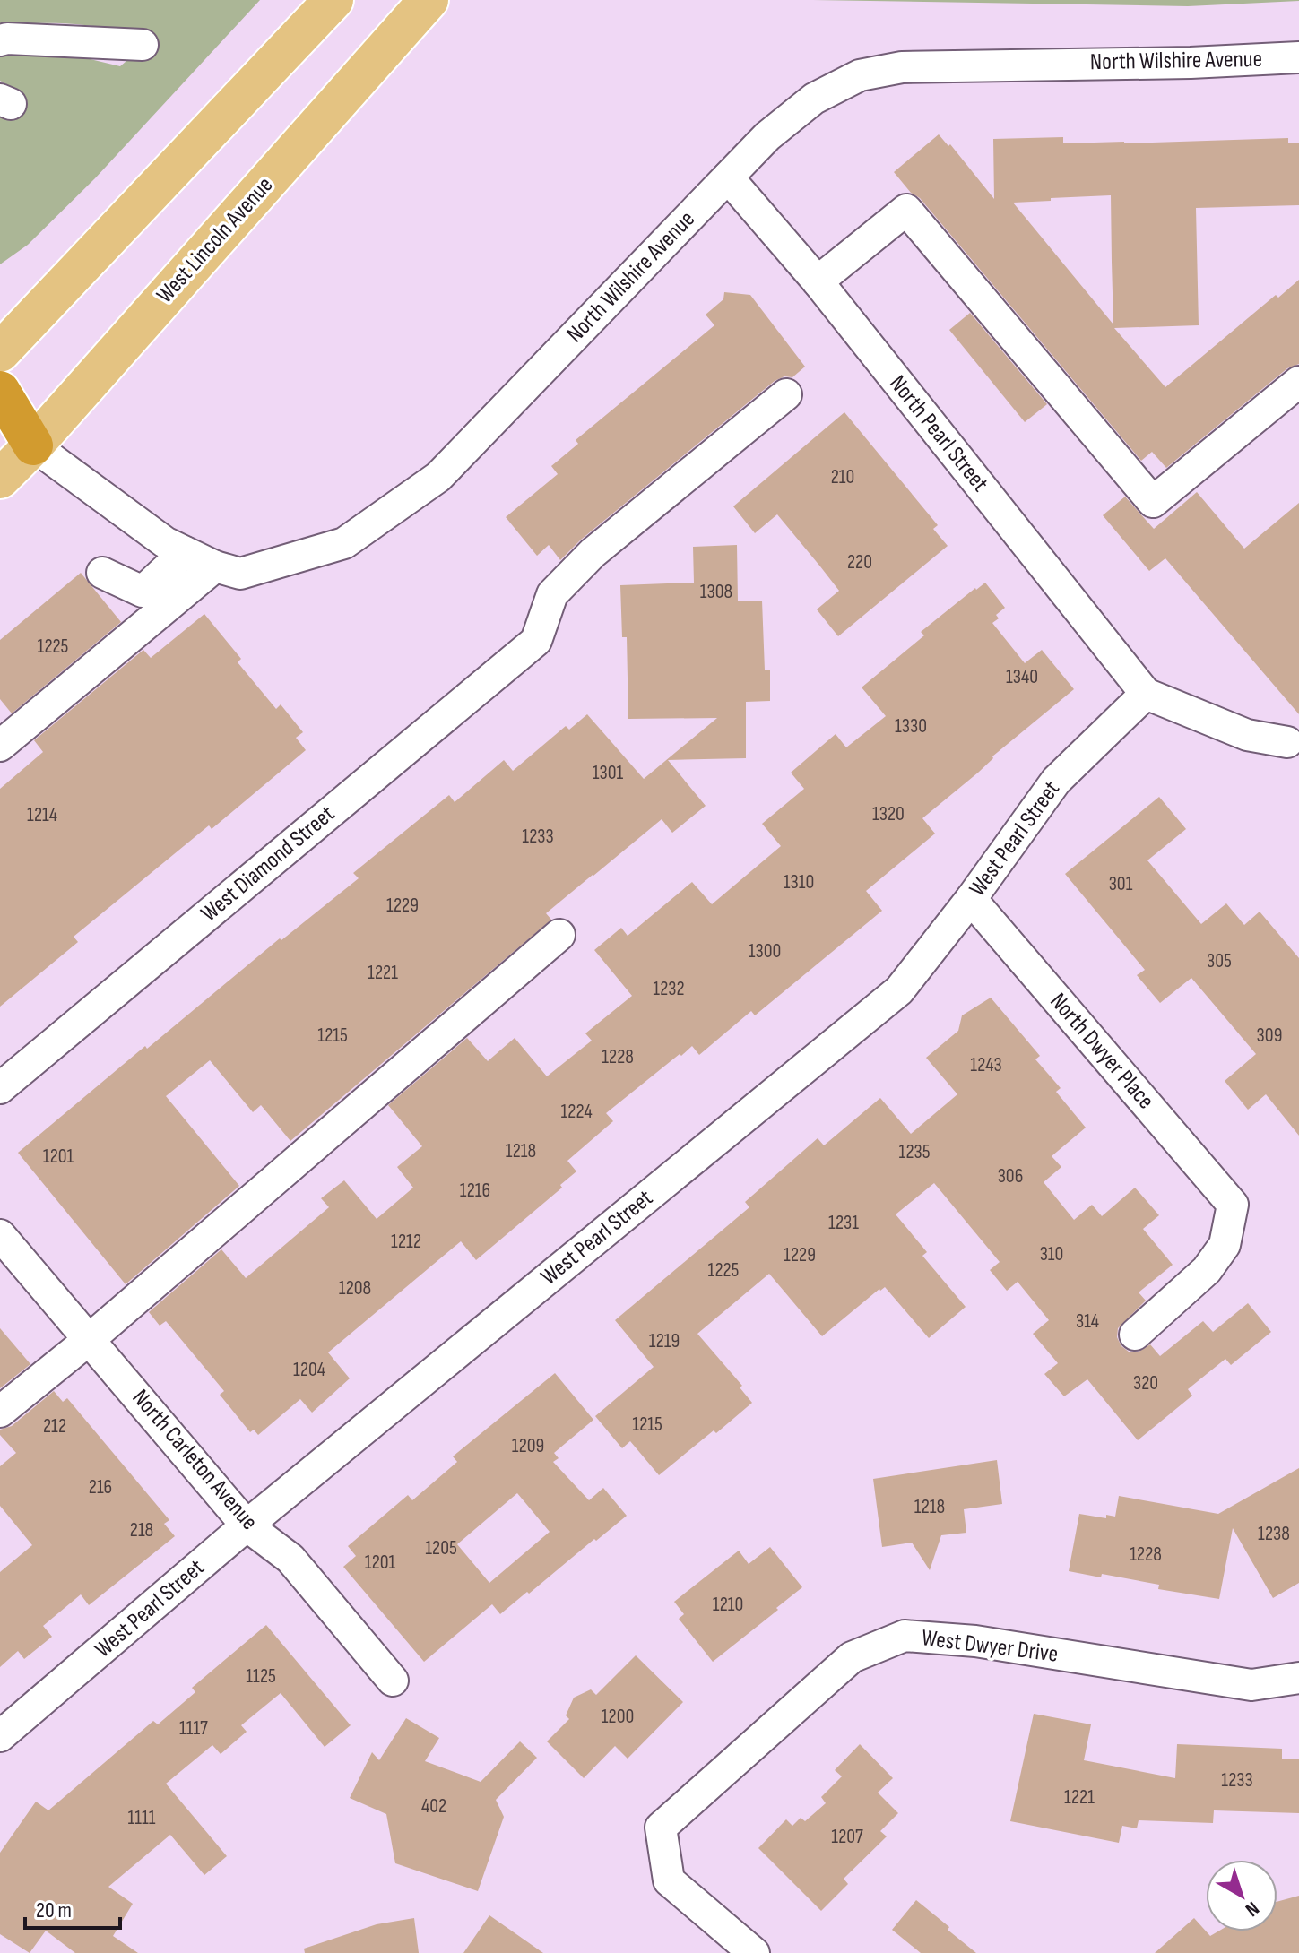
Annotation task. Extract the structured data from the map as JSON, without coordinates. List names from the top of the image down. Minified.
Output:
{"streets":{"main road":["West Lincoln Avenue"],"street":["North Wilshire Avenue","North Pearl Street","West Pearl Street","West Diamond Street","North Dwyer Place","North Carleton Avenue","West Dwyer Drive"]},"crossings":[["North Wilshire Avenue","West Lincoln Avenue"],["North Wilshire Avenue","North Pearl Street"],["North Pearl Street","West Pearl Street"],["West Pearl Street","North Dwyer Place"],["West Pearl Street","North Carleton Avenue"]],"house_numbers":["210","220","1308","1225","1340","1330","1301","1320","1214","1233","1310","301","1229","1300","305","1221","1232","1215","309","1228","1243","1224","1218","1235","1201","306","1216","1231","1212","310","1229","1225","1208","314","1219","1204","320","1215","212","1209","216","1218","218","1238","1205","1228","1201","1210","1125","1200","1117","1233","1221","402","1111","1207"],"scale_bar":"20 m","north":"bottom right"}
